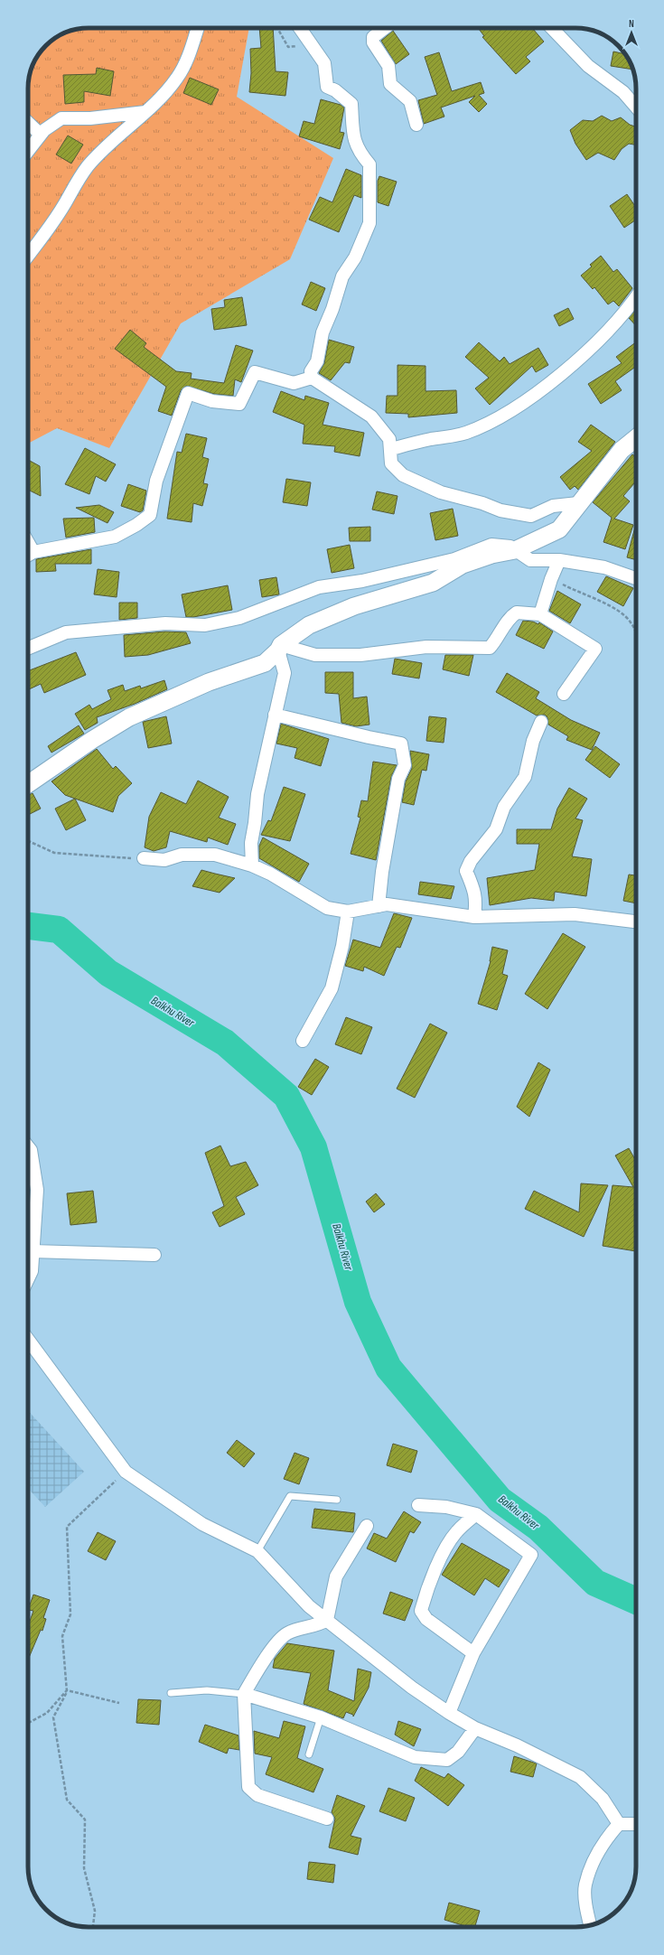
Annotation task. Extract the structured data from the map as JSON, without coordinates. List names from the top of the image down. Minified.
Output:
{"water":["Balkhu River"],"north":"top"}
